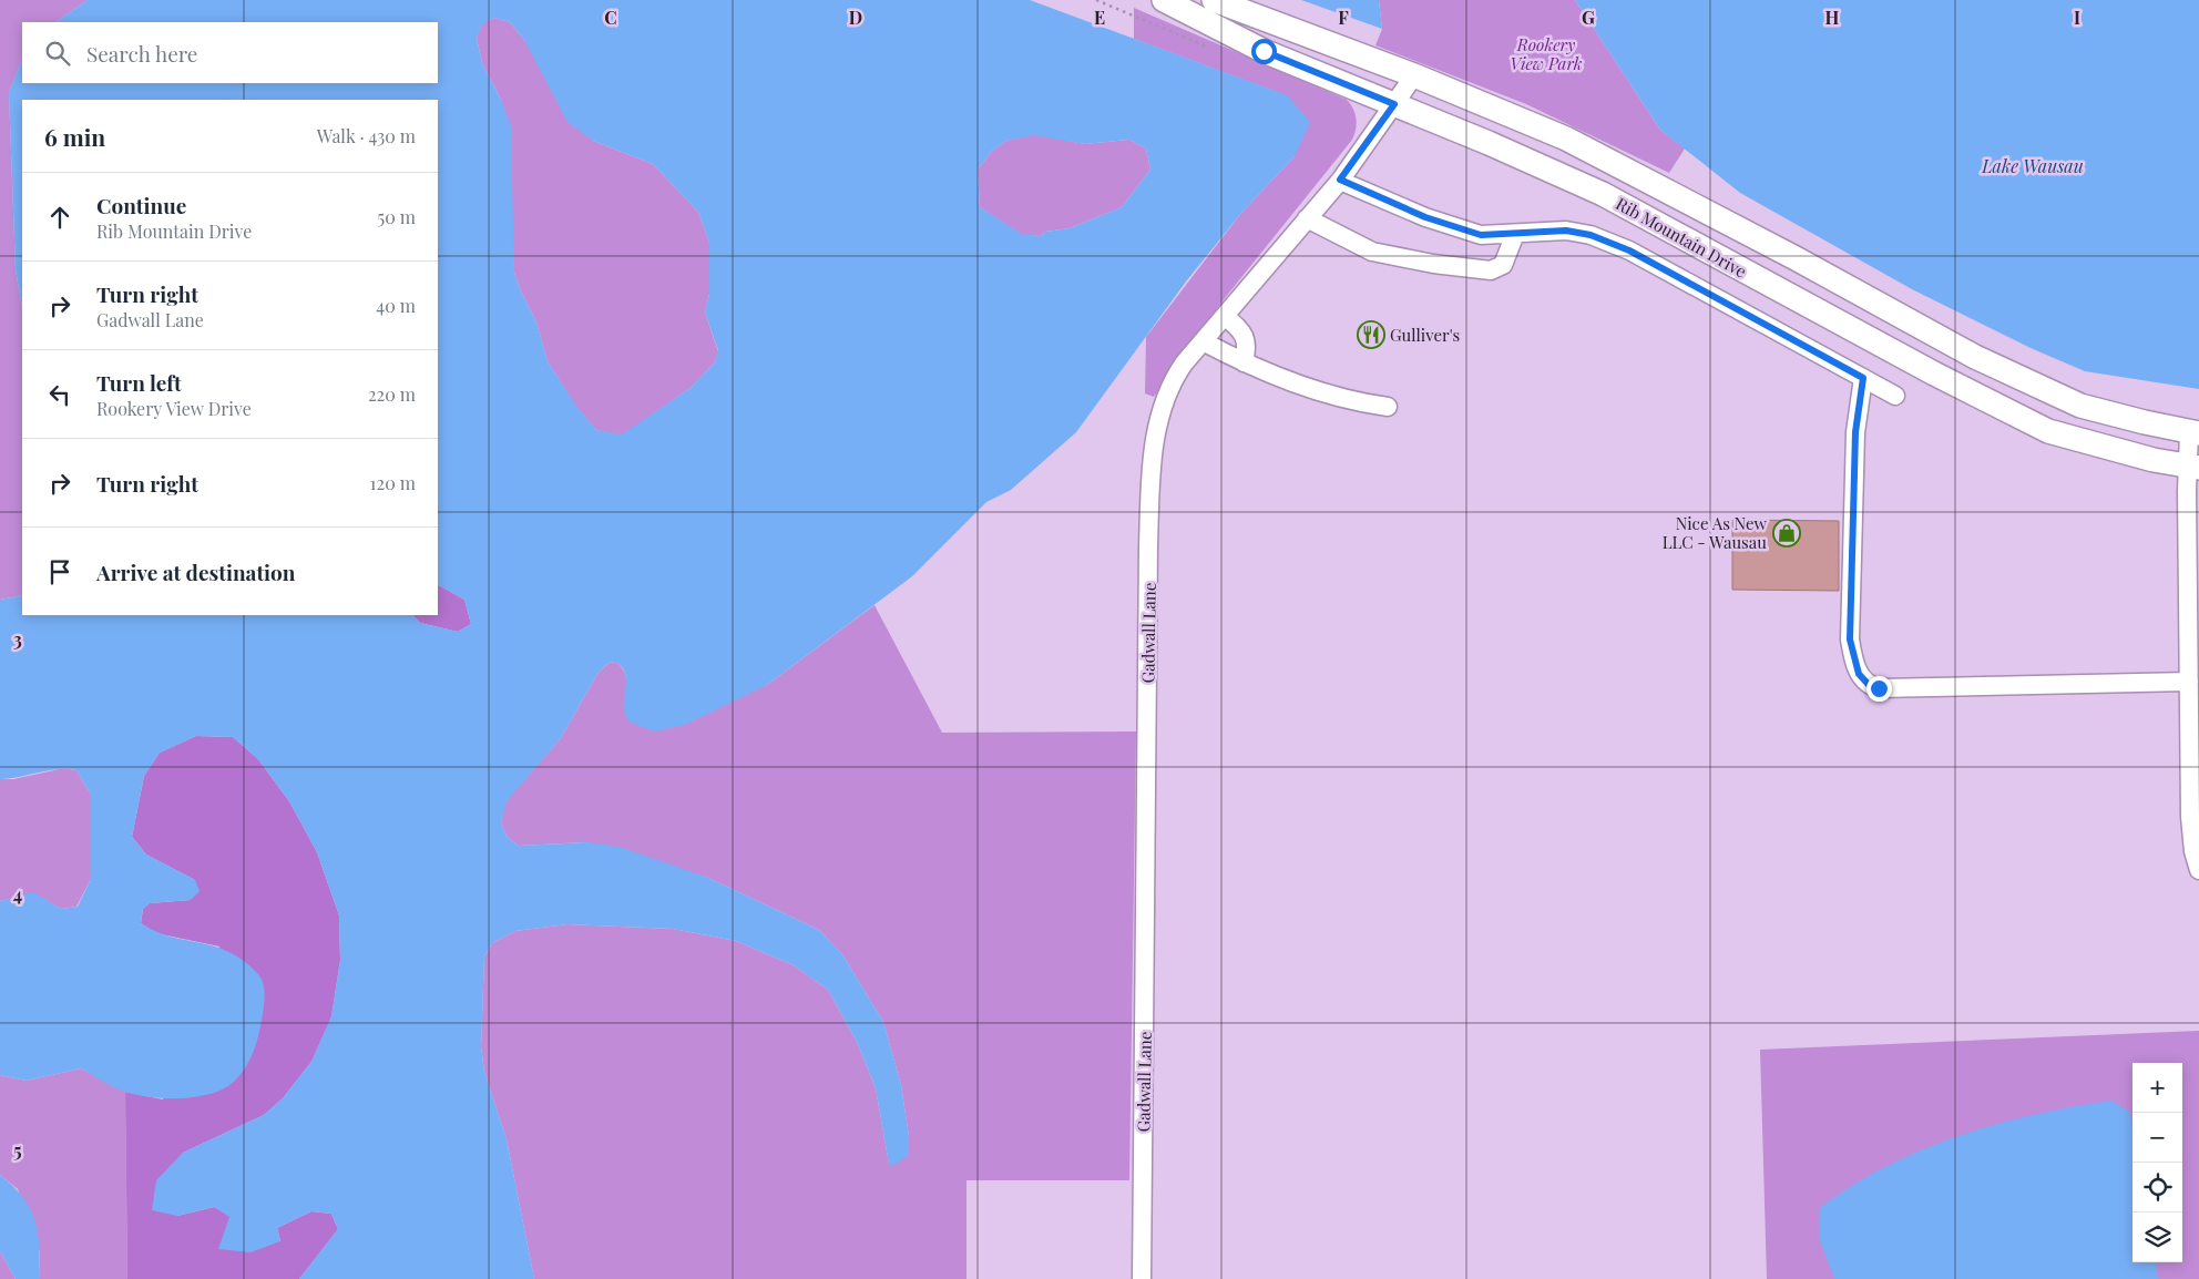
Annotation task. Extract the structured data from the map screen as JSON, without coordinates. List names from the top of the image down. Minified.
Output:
{"streets":{"main road":["Rib Mountain Drive"],"street":["Gadwall Lane"]},"crossings":[["Rib Mountain Drive","Gadwall Lane"]],"water":["Lake Wausau"],"parks":["Rookery View Park"],"places":{"restaurant":["Gulliver's"],"shop":["Nice As New LLC - Wausau"]},"page":{"search":"Search here","heading":["6 min","Walk · 430 m"],"list":[["Continue","Rib Mountain Drive","50 m"],["Turn right","Gadwall Lane","40 m"],["Turn left","Rookery View Drive","220 m"],["Turn right","120 m"],"Arrive at destination"],"map_buttons":["+","−"]},"grid":{"columns":["C","D","E","F","G","H","I"],"rows":["3","4","5"]}}
